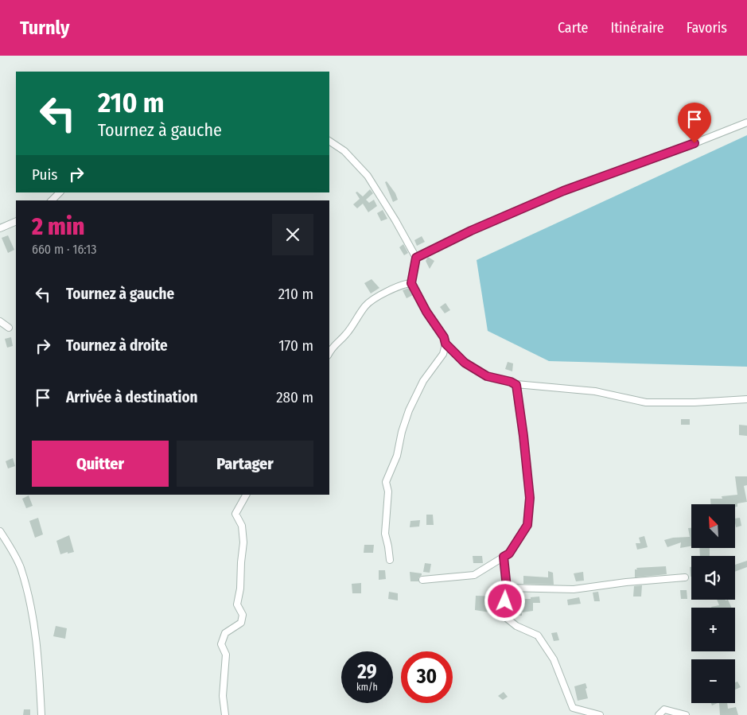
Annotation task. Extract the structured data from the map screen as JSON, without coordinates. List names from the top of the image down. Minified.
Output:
{"north":"top left","page":{"header":"Turnly","nav":["Carte","Itinéraire","Favoris"],"turn":["210 m","Tournez à gauche"],"then":"Puis","heading":["2 min","660 m · 16:13"],"list":[{"name":"Tournez à gauche","value":"210 m"},{"name":"Tournez à droite","value":"170 m"},{"name":"Arrivée à destination","value":"280 m"}],"buttons":["Quitter","Partager"],"map_buttons":["+","−"],"speed":"29 km/h","limit":"30"}}
